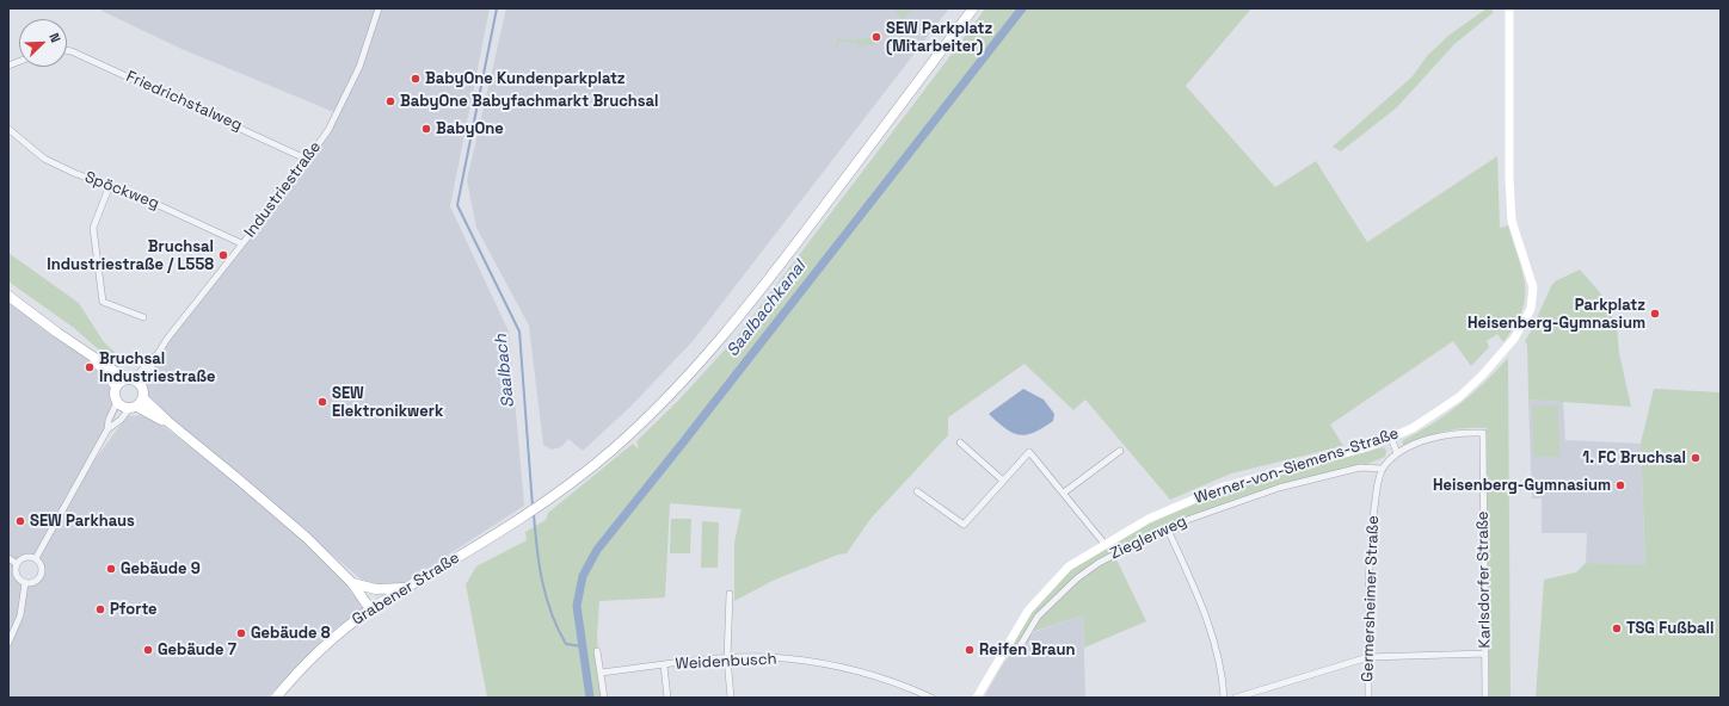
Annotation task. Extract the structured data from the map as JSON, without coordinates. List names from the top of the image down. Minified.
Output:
{"streets":{"main road":["Werner-von-Siemens-Straße","Grabener Straße"],"street":["Friedrichstalweg","Industriestraße","Spöckweg","Zieglerweg","Karlsdorfer Straße","Germersheimer Straße","Weidenbusch"]},"crossings":[["Friedrichstalweg","Industriestraße"],["Industriestraße","Spöckweg"],["Werner-von-Siemens-Straße","Zieglerweg"],["Zieglerweg","Germersheimer Straße"]],"water":["Saalbachkanal","Saalbach"],"places":["SEW Parkplatz (Mitarbeiter)","BabyOne Kundenparkplatz","BabyOne Babyfachmarkt Bruchsal","BabyOne","Bruchsal Industriestraße / L558","Parkplatz Heisenberg-Gymnasium","Bruchsal Industriestraße","SEW Elektronikwerk","1. FC Bruchsal","Heisenberg-Gymnasium","SEW Parkhaus","Gebäude 9","Pforte","TSG Fußball","Gebäude 8","Gebäude 7","Reifen Braun"],"north":"top right"}
